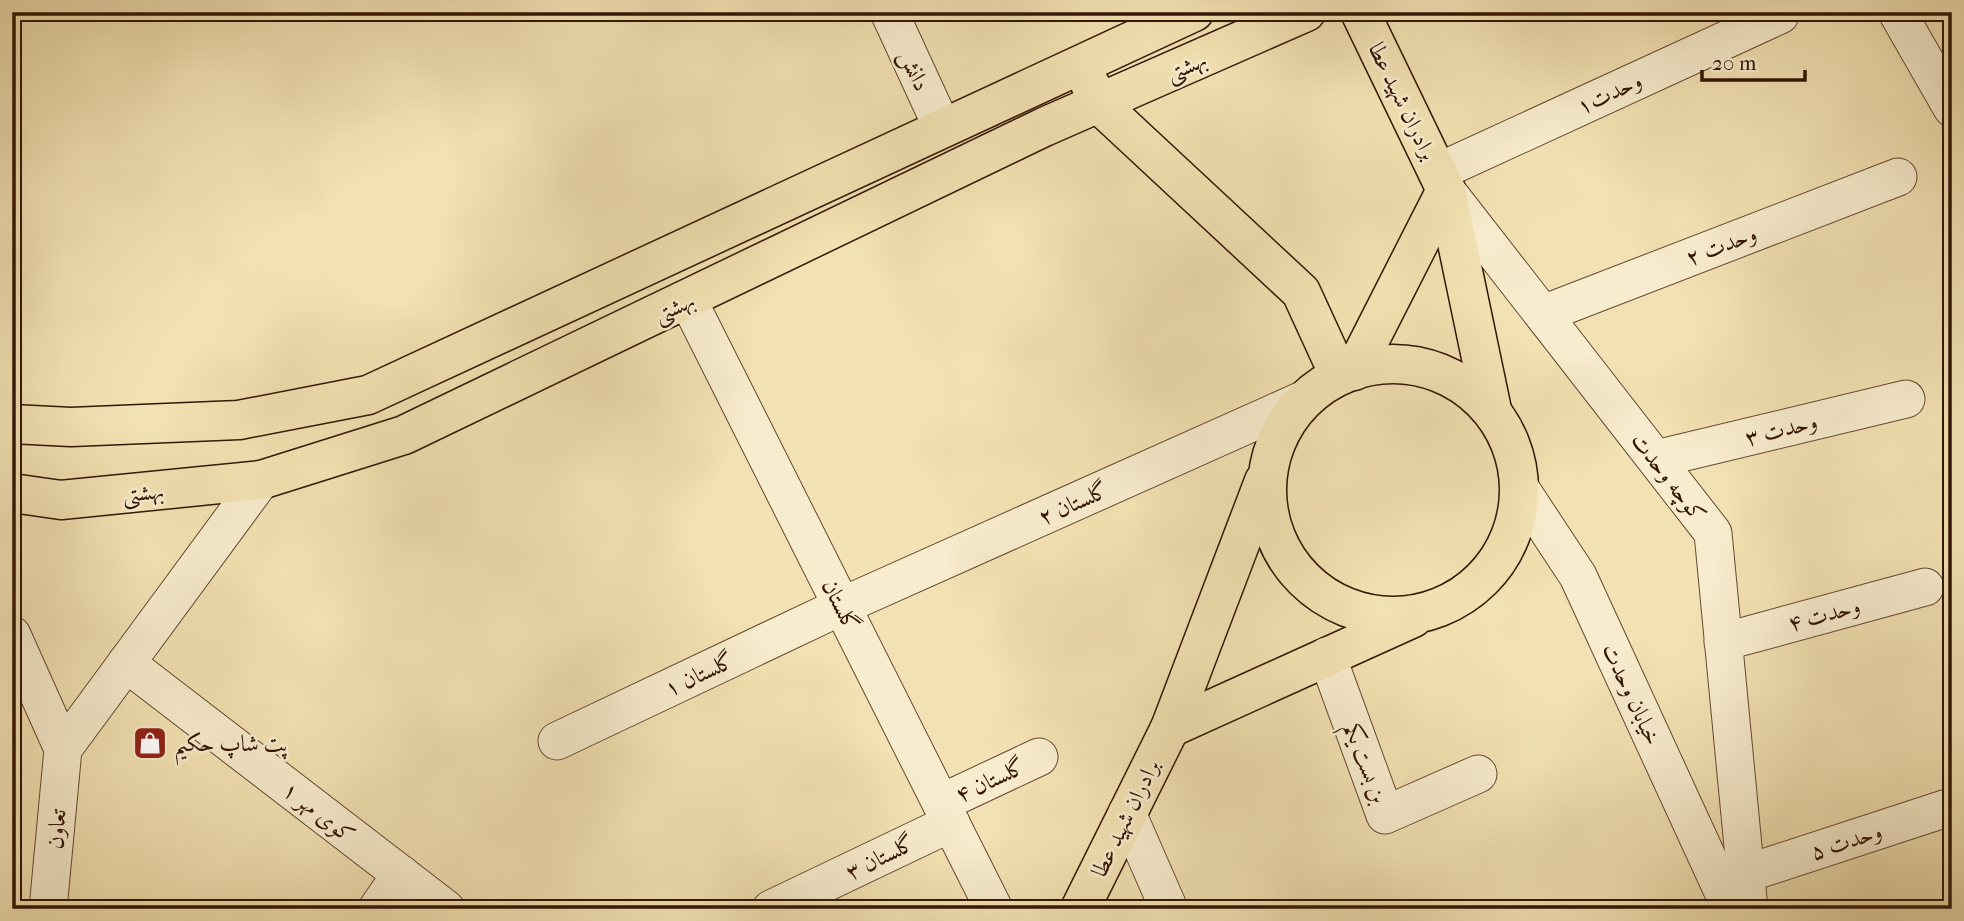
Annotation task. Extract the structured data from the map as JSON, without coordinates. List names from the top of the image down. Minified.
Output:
{"streets":{"main road":["بهشتی","برادران شهید عطا"],"street":["دانش","وحدت۱","وحدت ۲","وحدت ۳","کوچه وحدت","گلستان ۲","گلستان","وحدت ۴","گلستان ۱","خیابان وحدت","بن بست یکم","گلستان ۴","کوی مهر ۱","تعاون","وحدت ۵","گلستان ۳"]},"crossings":[["بهشتی","دانش"],["بهشتی","گلستان"],["وحدت۱","برادران شهید عطا"],["وحدت۱","کوچه وحدت"],["برادران شهید عطا","کوچه وحدت"],["برادران شهید عطا","گلستان ۲"],["وحدت ۲","کوچه وحدت"],["وحدت ۳","کوچه وحدت"],["کوچه وحدت","وحدت ۴"],["کوچه وحدت","وحدت ۵"],["گلستان ۲","گلستان"],["گلستان ۲","گلستان ۱"],["گلستان","گلستان ۱"],["گلستان","گلستان ۴"],["گلستان","گلستان ۳"],["گلستان ۴","گلستان ۳"]],"places":{"shop":["پت شاپ حکیم"]},"scale_bar":"20 m"}
